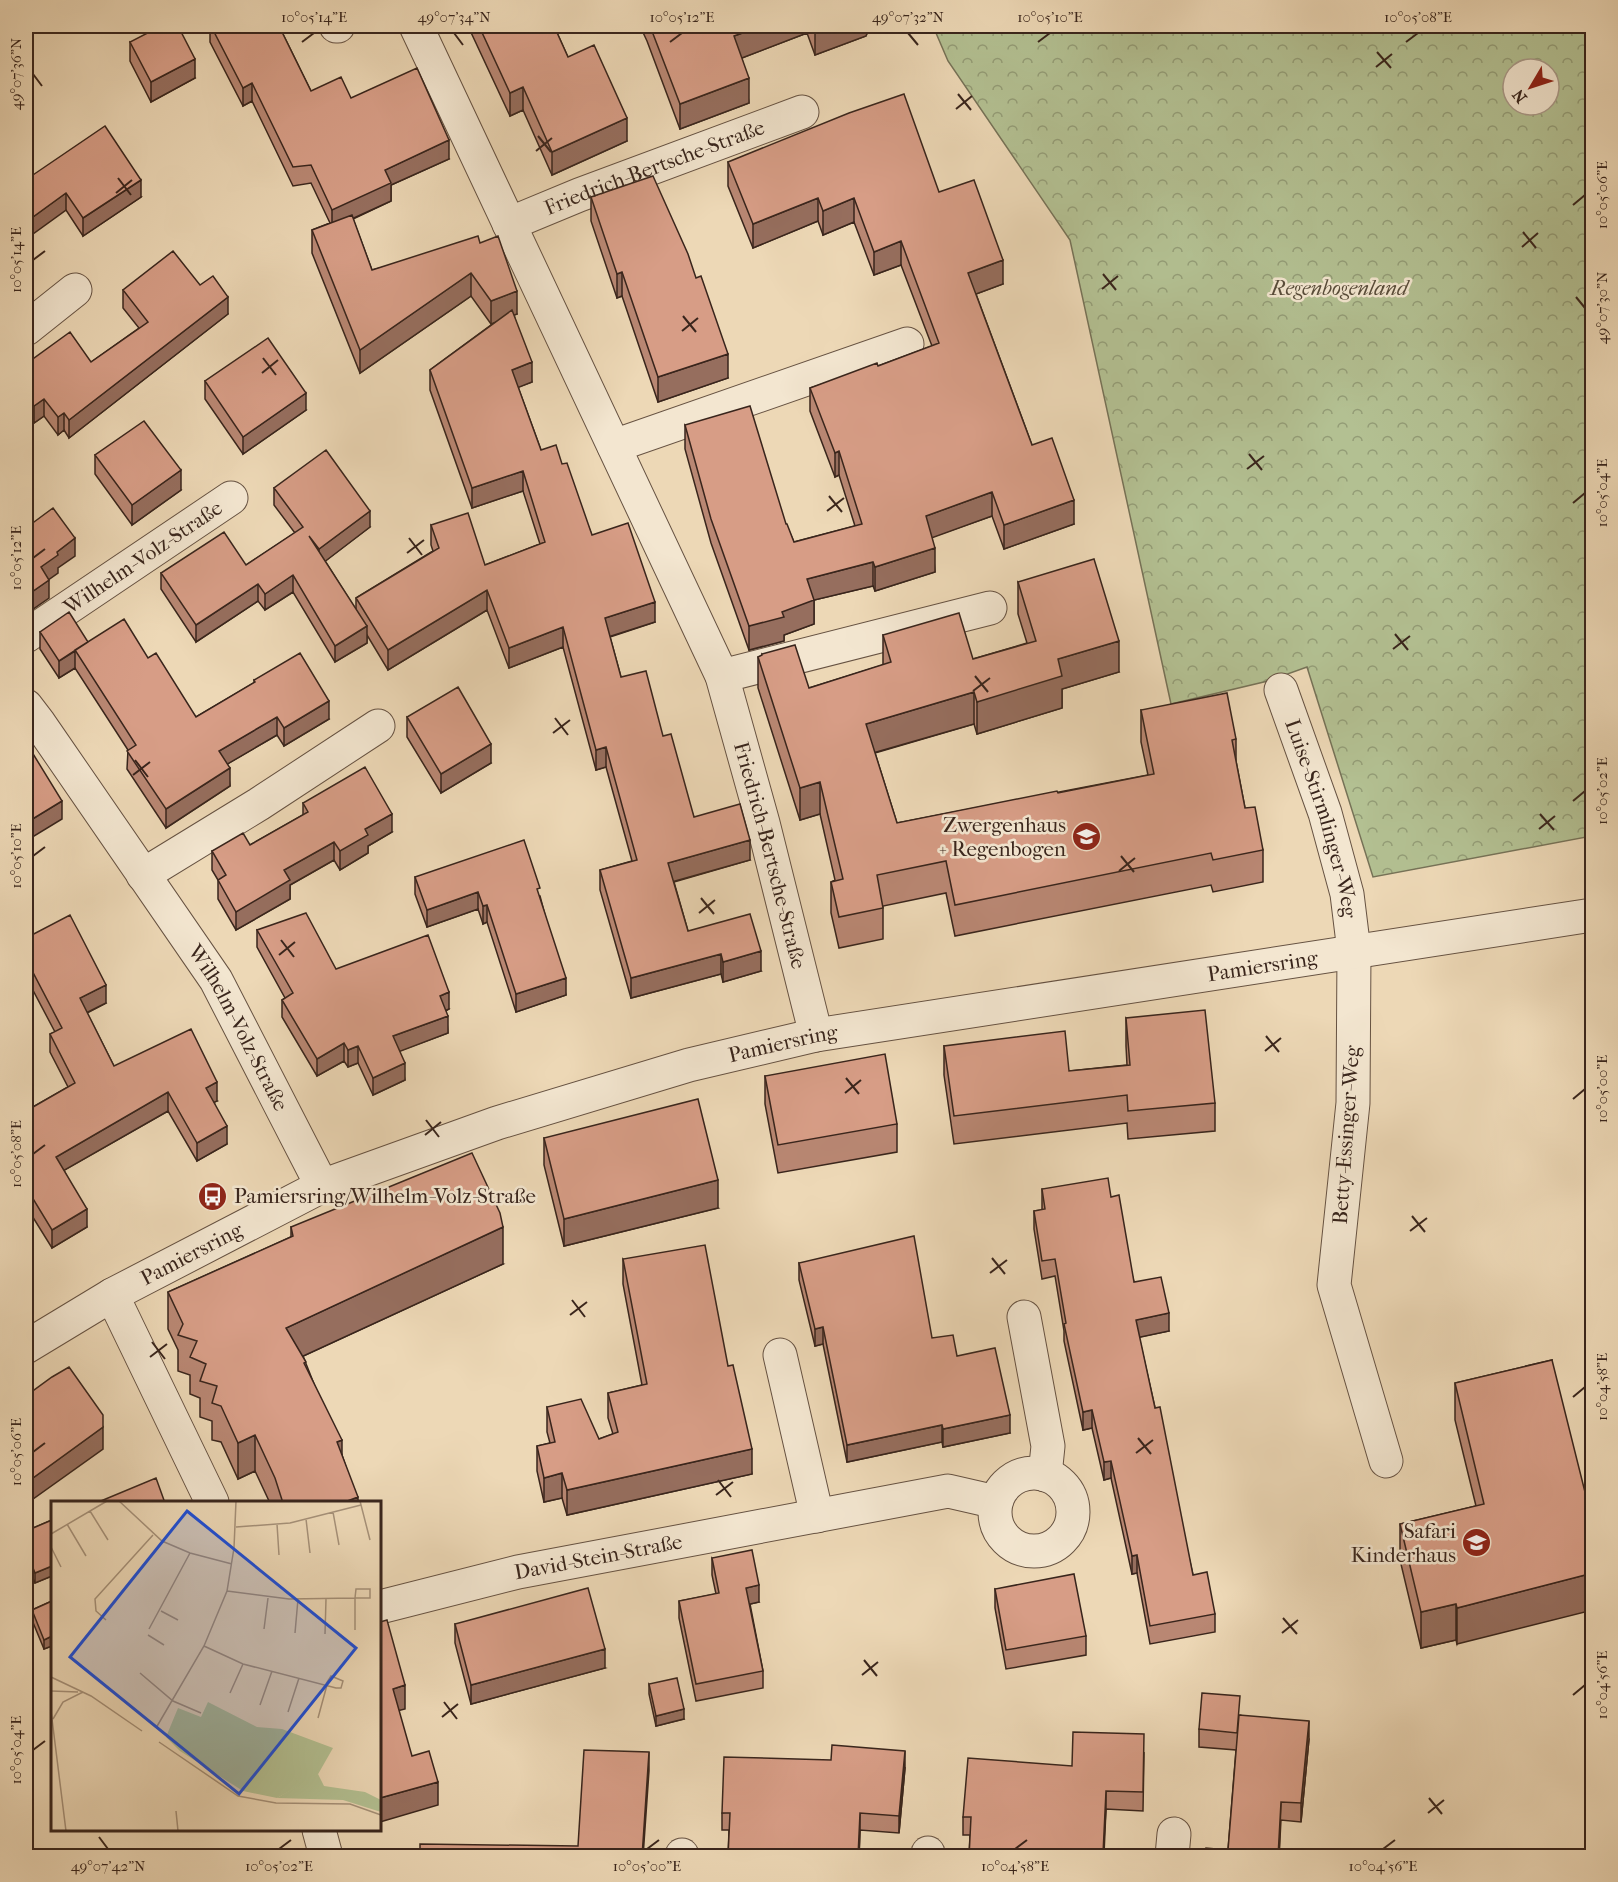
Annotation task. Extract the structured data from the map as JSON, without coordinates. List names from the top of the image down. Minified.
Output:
{"streets":{"street":["Friedrich-Bertsche-Straße","Wilhelm-Volz-Straße","Luise-Stirmlinger-Weg","Pamiersring","Betty-Essinger-Weg","David-Stein-Straße"]},"crossings":[["Friedrich-Bertsche-Straße","Pamiersring"],["Wilhelm-Volz-Straße","Pamiersring"],["Luise-Stirmlinger-Weg","Pamiersring"],["Luise-Stirmlinger-Weg","Betty-Essinger-Weg"],["Pamiersring","Betty-Essinger-Weg"]],"parks":["Regenbogenland"],"places":{"school or university":["Zwergenhaus + Regenbogen","Safari Kinderhaus"],"bus stop":["Pamiersring/Wilhelm-Volz-Straße"]},"north":"bottom left","coordinates":["10°05'14\"E","49°07'34\"N","10°05'12\"E","49°07'32\"N","10°05'10\"E","10°05'08\"E","49°07'36\"N","10°05'06\"E","49°07'30\"N","10°05'04\"E","10°05'02\"E","10°05'00\"E","10°04'58\"E","10°04'56\"E","49°07'42\"N"]}
